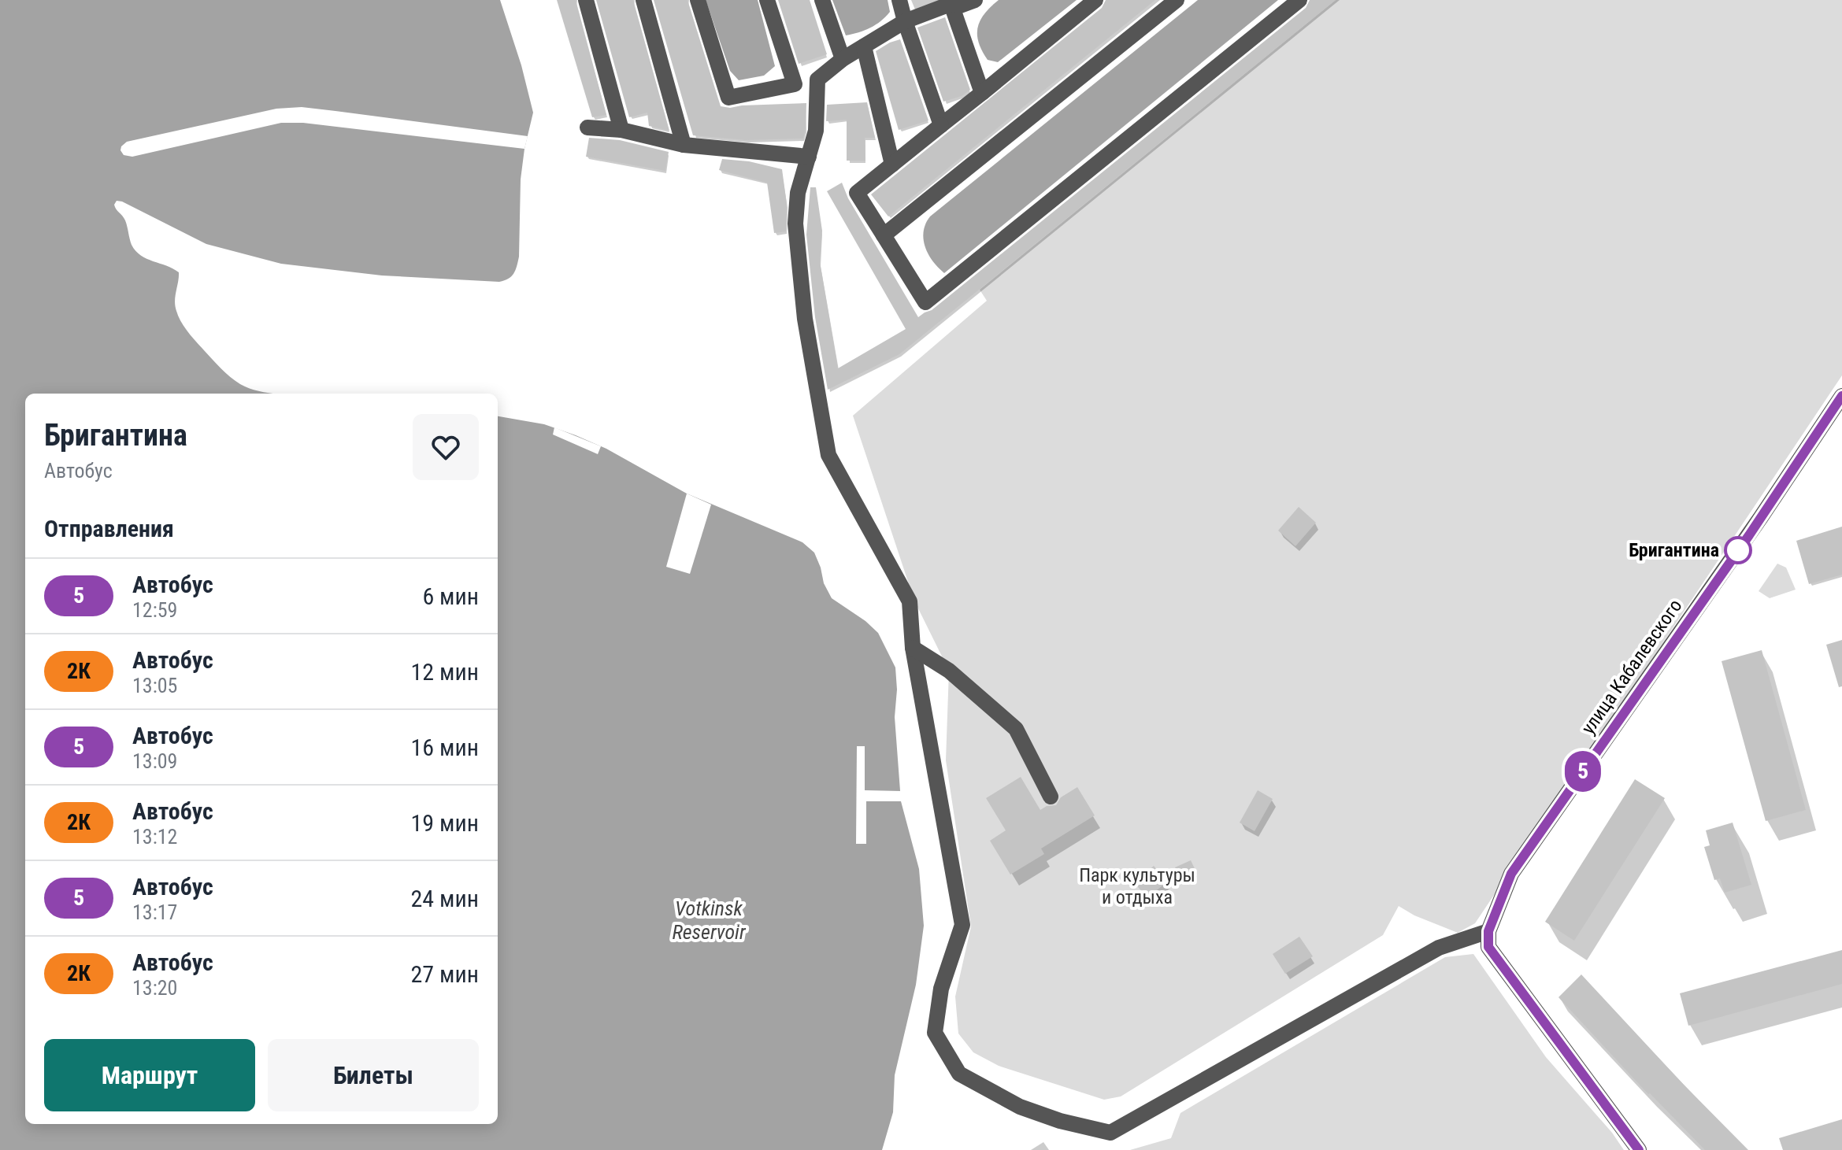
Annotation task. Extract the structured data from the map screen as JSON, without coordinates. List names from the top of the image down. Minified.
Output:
{"streets":{"street":["улица Кабалевского"]},"water":["Votkinsk Reservoir"],"parks":["Парк культуры и отдыха"],"places":["Бригантина"],"lines":["bus line 5"],"page":{"on_map":"5","heading":[["Бригантина","Автобус"],"Отправления"],"list":[{"mark":"5","name":"Автобус","note":"12:59","value":"6 мин"},{"mark":"2К","name":"Автобус","note":"13:05","value":"12 мин"},{"mark":"5","name":"Автобус","note":"13:09","value":"16 мин"},{"mark":"2К","name":"Автобус","note":"13:12","value":"19 мин"},{"mark":"5","name":"Автобус","note":"13:17","value":"24 мин"},{"mark":"2К","name":"Автобус","note":"13:20","value":"27 мин"}],"buttons":["Маршрут","Билеты"]}}
